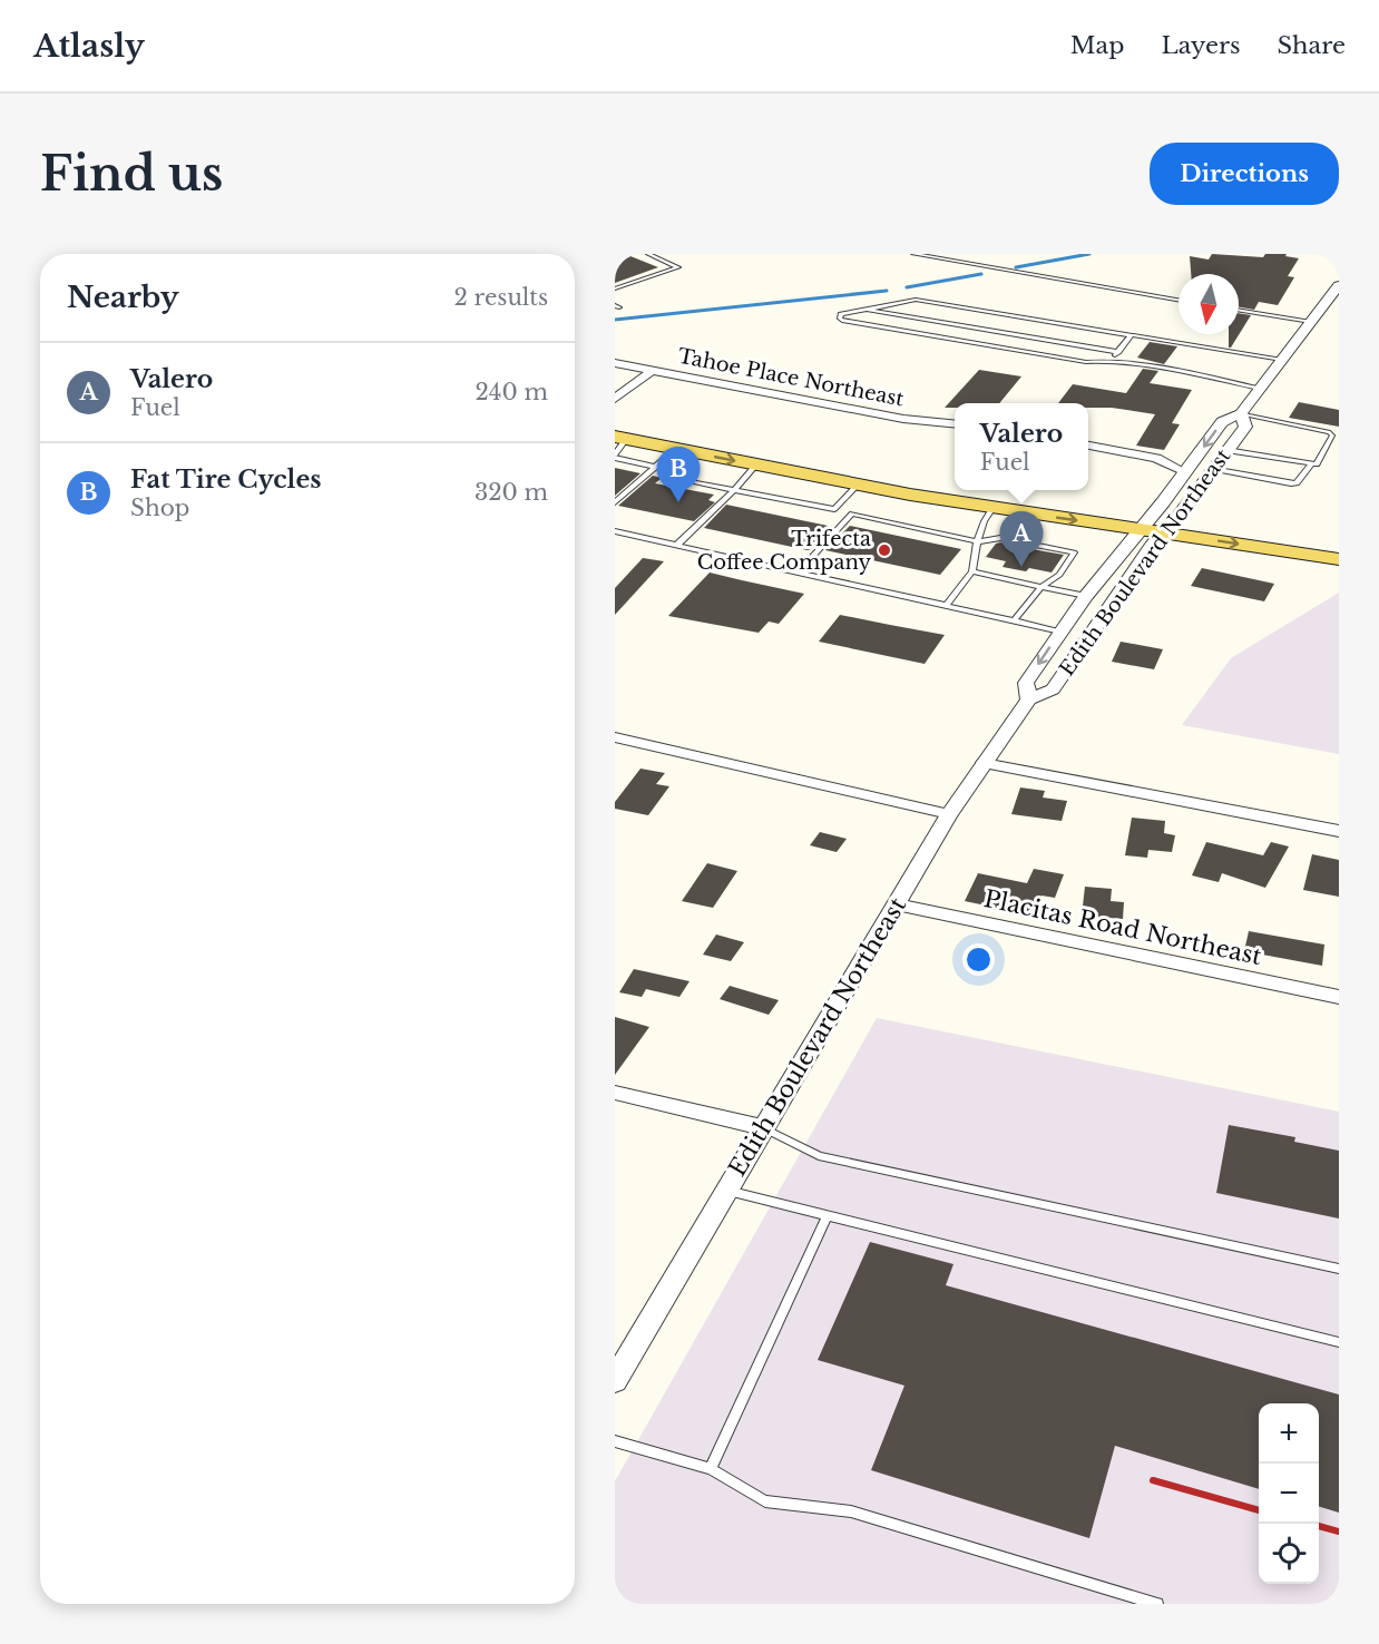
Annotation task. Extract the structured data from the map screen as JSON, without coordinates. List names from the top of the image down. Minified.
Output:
{"streets":{"street":["Tahoe Place Northeast","Edith Boulevard Northeast","Placitas Road Northeast"]},"crossings":[["Edith Boulevard Northeast","Placitas Road Northeast"]],"places":["Trifecta Coffee Company"],"north":"bottom","page":{"header":"Atlasly","nav":["Map","Layers","Share"],"buttons":"Directions","title":"Find us","heading":["Nearby","2 results"],"list":[{"mark":"A","name":"Valero","note":"Fuel","value":"240 m"},{"mark":"B","name":"Fat Tire Cycles","note":"Shop","value":"320 m"}],"popup":["Valero","Fuel"],"pins":["B","A"],"map_buttons":["+","−"]}}
